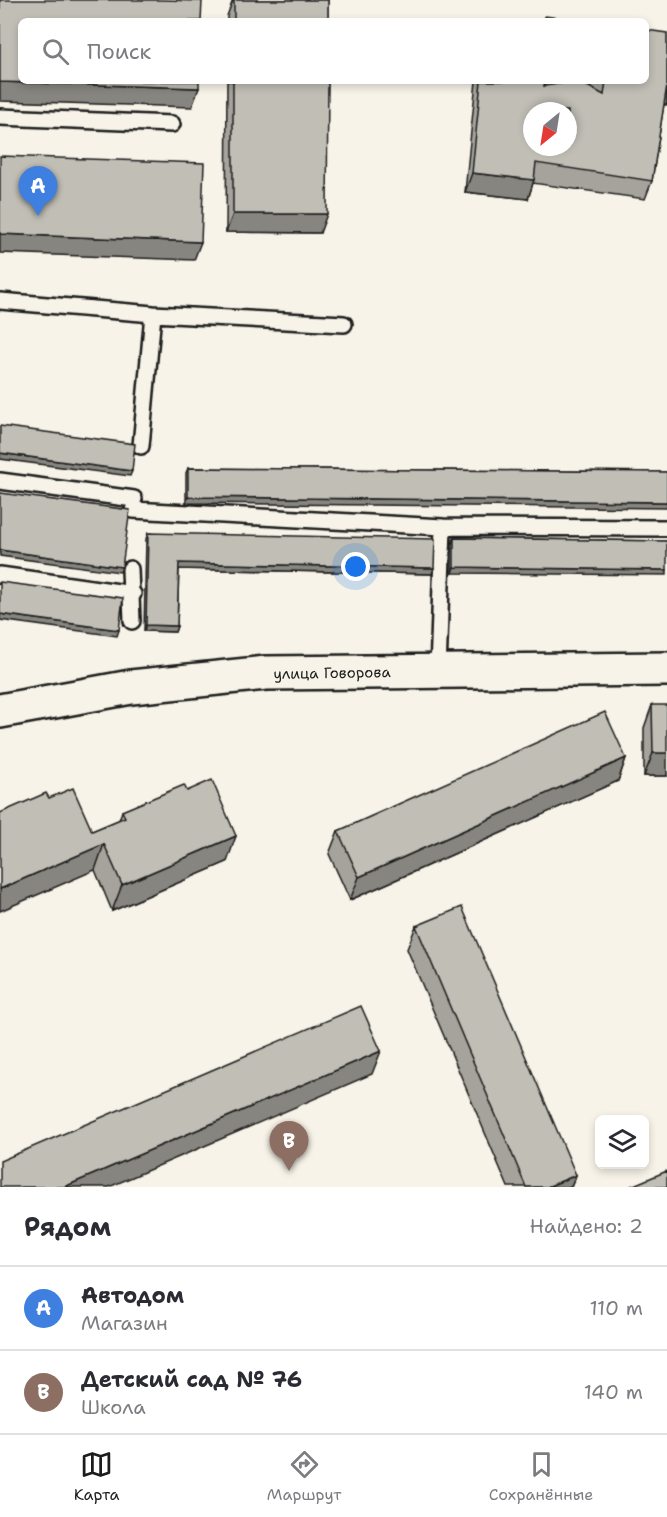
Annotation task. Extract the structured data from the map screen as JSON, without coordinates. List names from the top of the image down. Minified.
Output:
{"streets":{"street":["улица Говорова"]},"north":"bottom left","page":{"search":"Поиск","pins":["A","B"],"heading":["Рядом","Найдено: 2"],"list":[{"mark":"A","name":"Автодом","note":"Магазин","value":"110 m"},{"mark":"B","name":"Детский сад № 76","note":"Школа","value":"140 m"}],"nav":["Карта","Маршрут","Сохранённые"]}}
